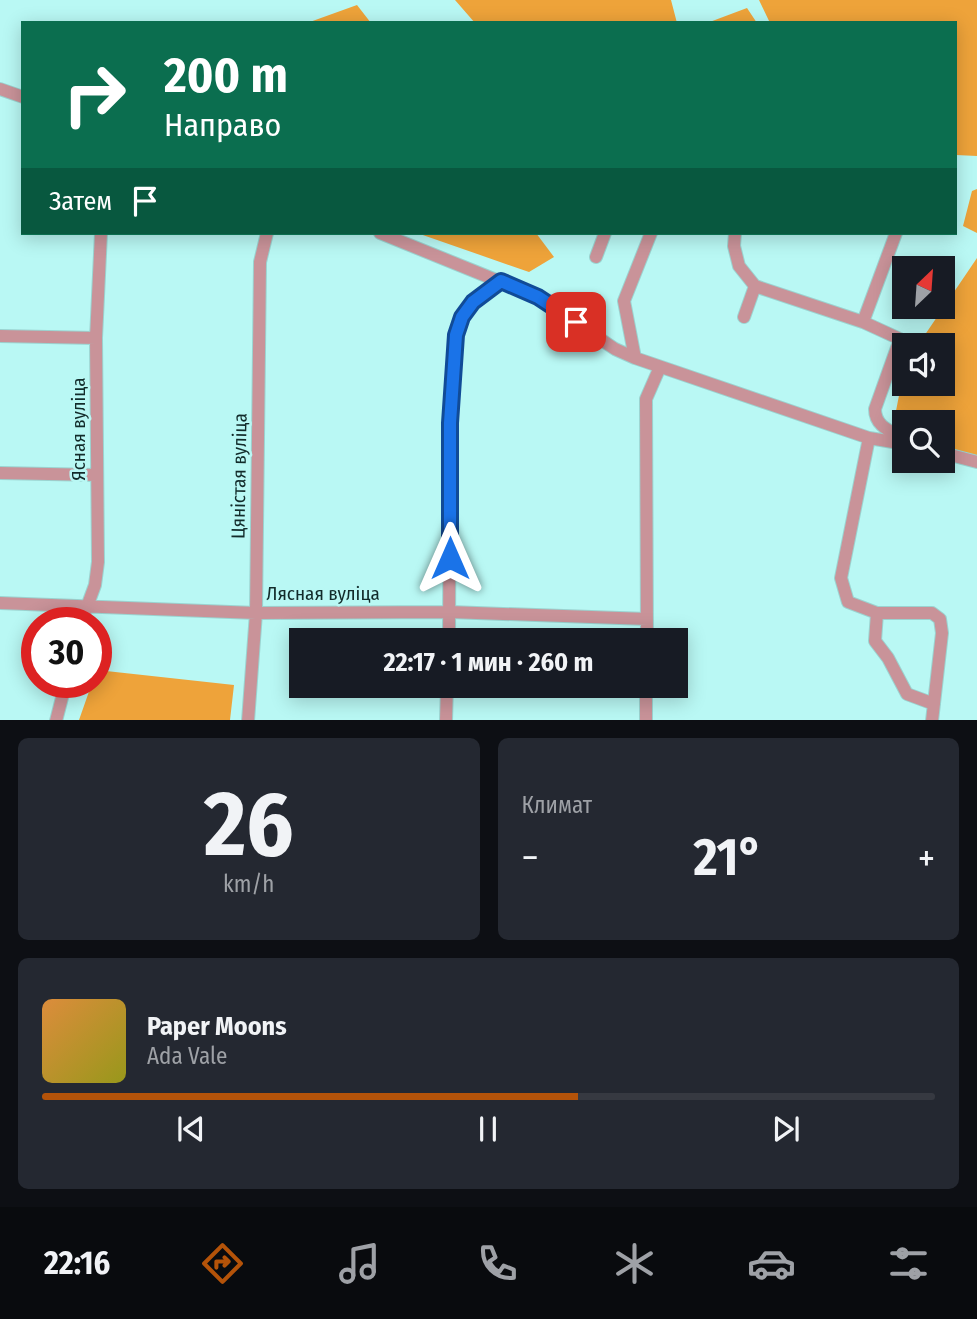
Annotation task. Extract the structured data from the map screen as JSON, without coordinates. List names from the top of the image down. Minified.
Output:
{"streets":{"street":["Ясная вуліца","Цяністая вуліца","Лясная вуліца"]},"crossings":[["Ясная вуліца","Лясная вуліца"],["Цяністая вуліца","Лясная вуліца"]],"north":"top right","page":{"turn":["200 m","Направо"],"then":"Затем","limit":"30","trip":"22:17 · 1 мин · 260 m","tile":[["26","km/h"],"Климат"],"heat":["−","21°","+"],"song":["Paper Moons","Ada Vale"],"tabs":"22:16"}}
